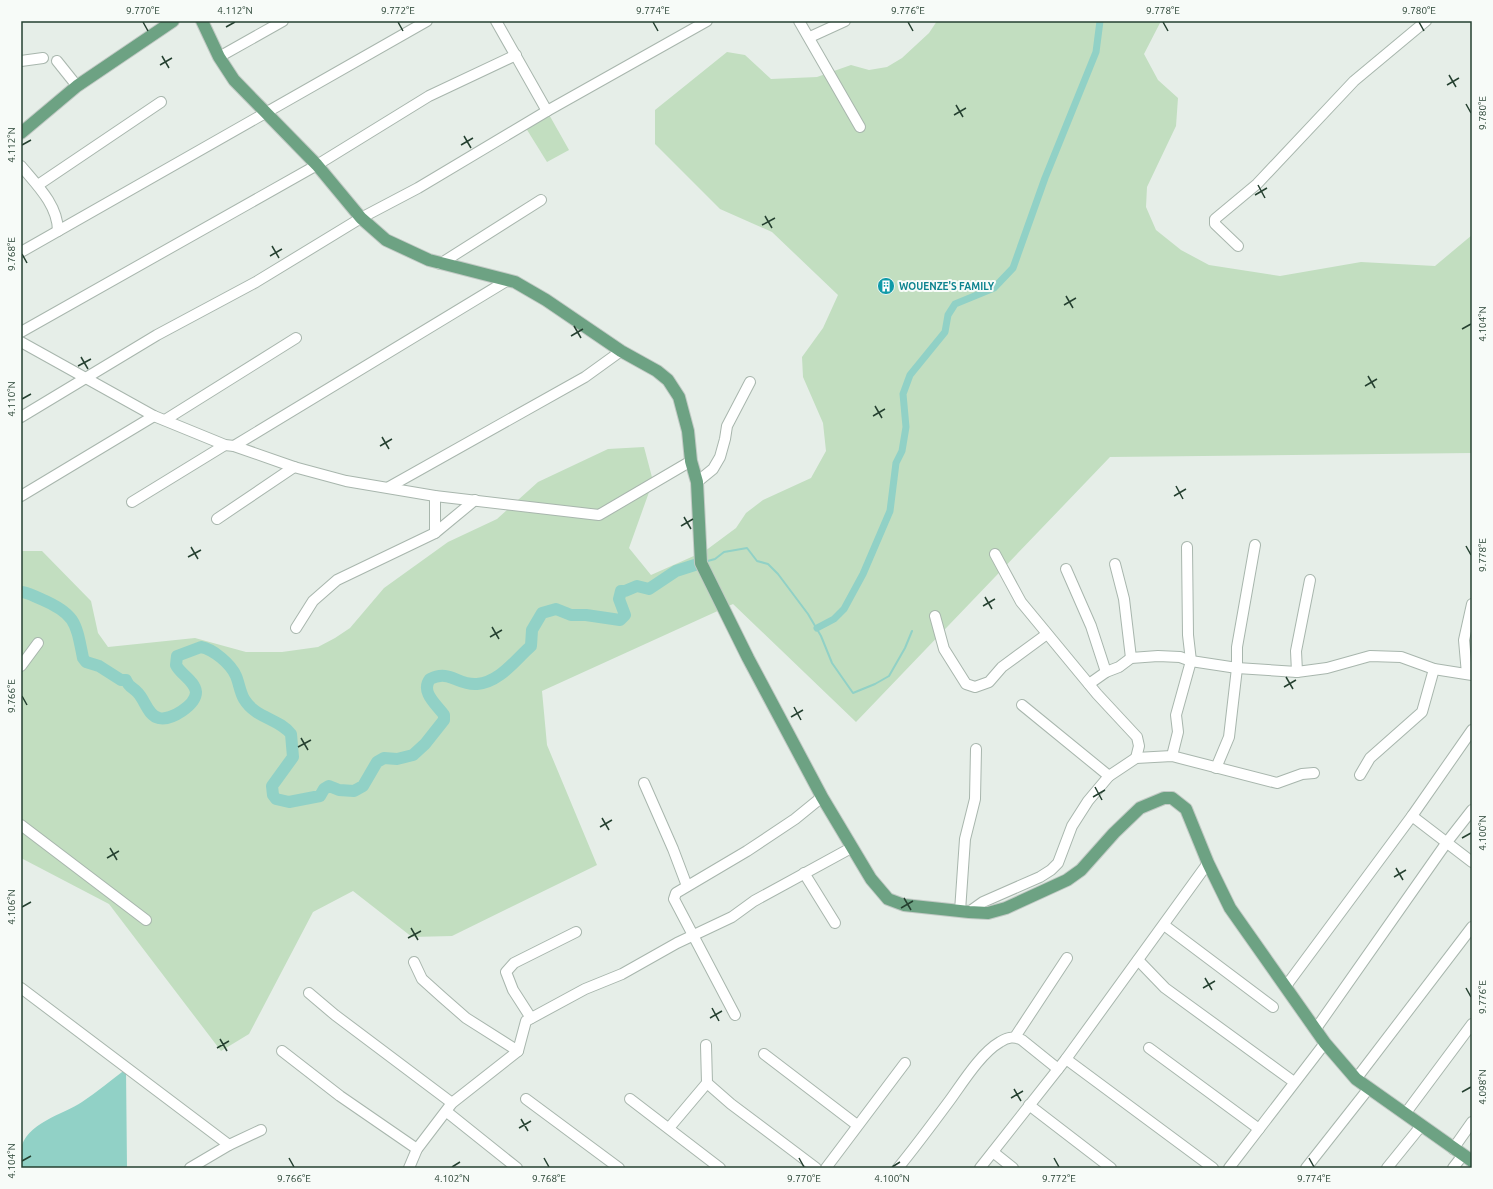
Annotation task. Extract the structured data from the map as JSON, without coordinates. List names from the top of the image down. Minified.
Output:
{"places":{"building":["WOUENZE'S FAMILY"]},"coordinates":["9.770°E","4.112°N","9.772°E","9.774°E","9.776°E","9.778°E","9.780°E","9.768°E","4.104°N","4.110°N","9.766°E","4.100°N","4.106°N","4.098°N","4.102°N"]}
